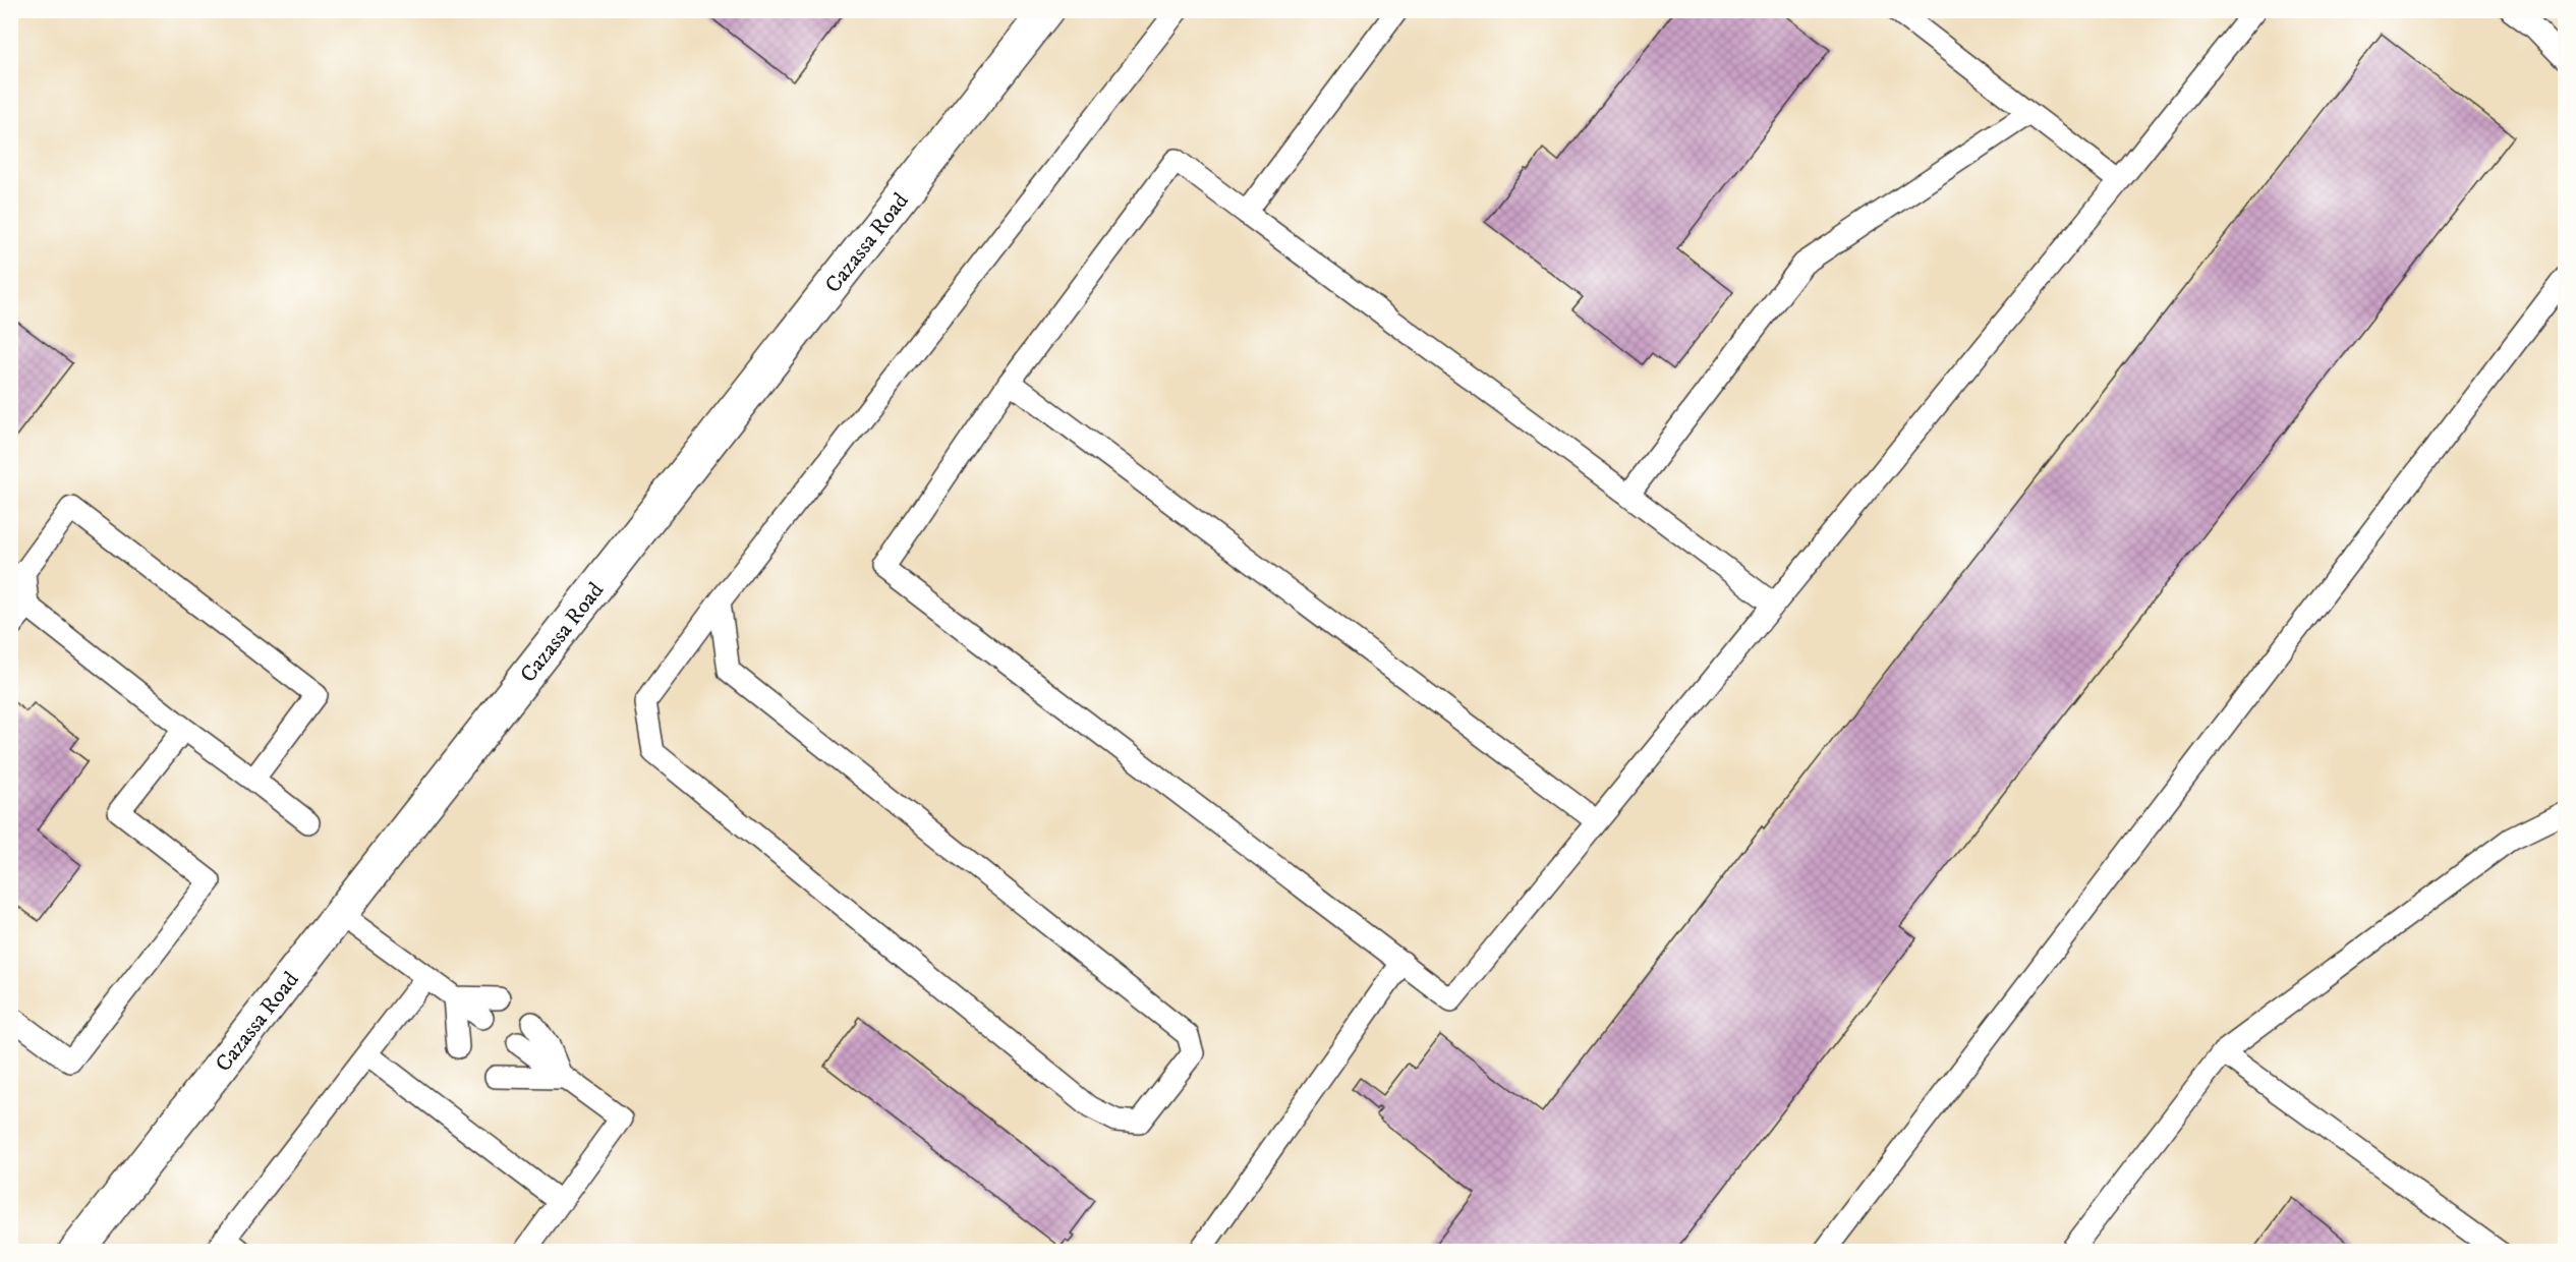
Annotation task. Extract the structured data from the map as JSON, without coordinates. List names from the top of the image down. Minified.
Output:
{"streets":{"street":["Cazassa Road"]}}
